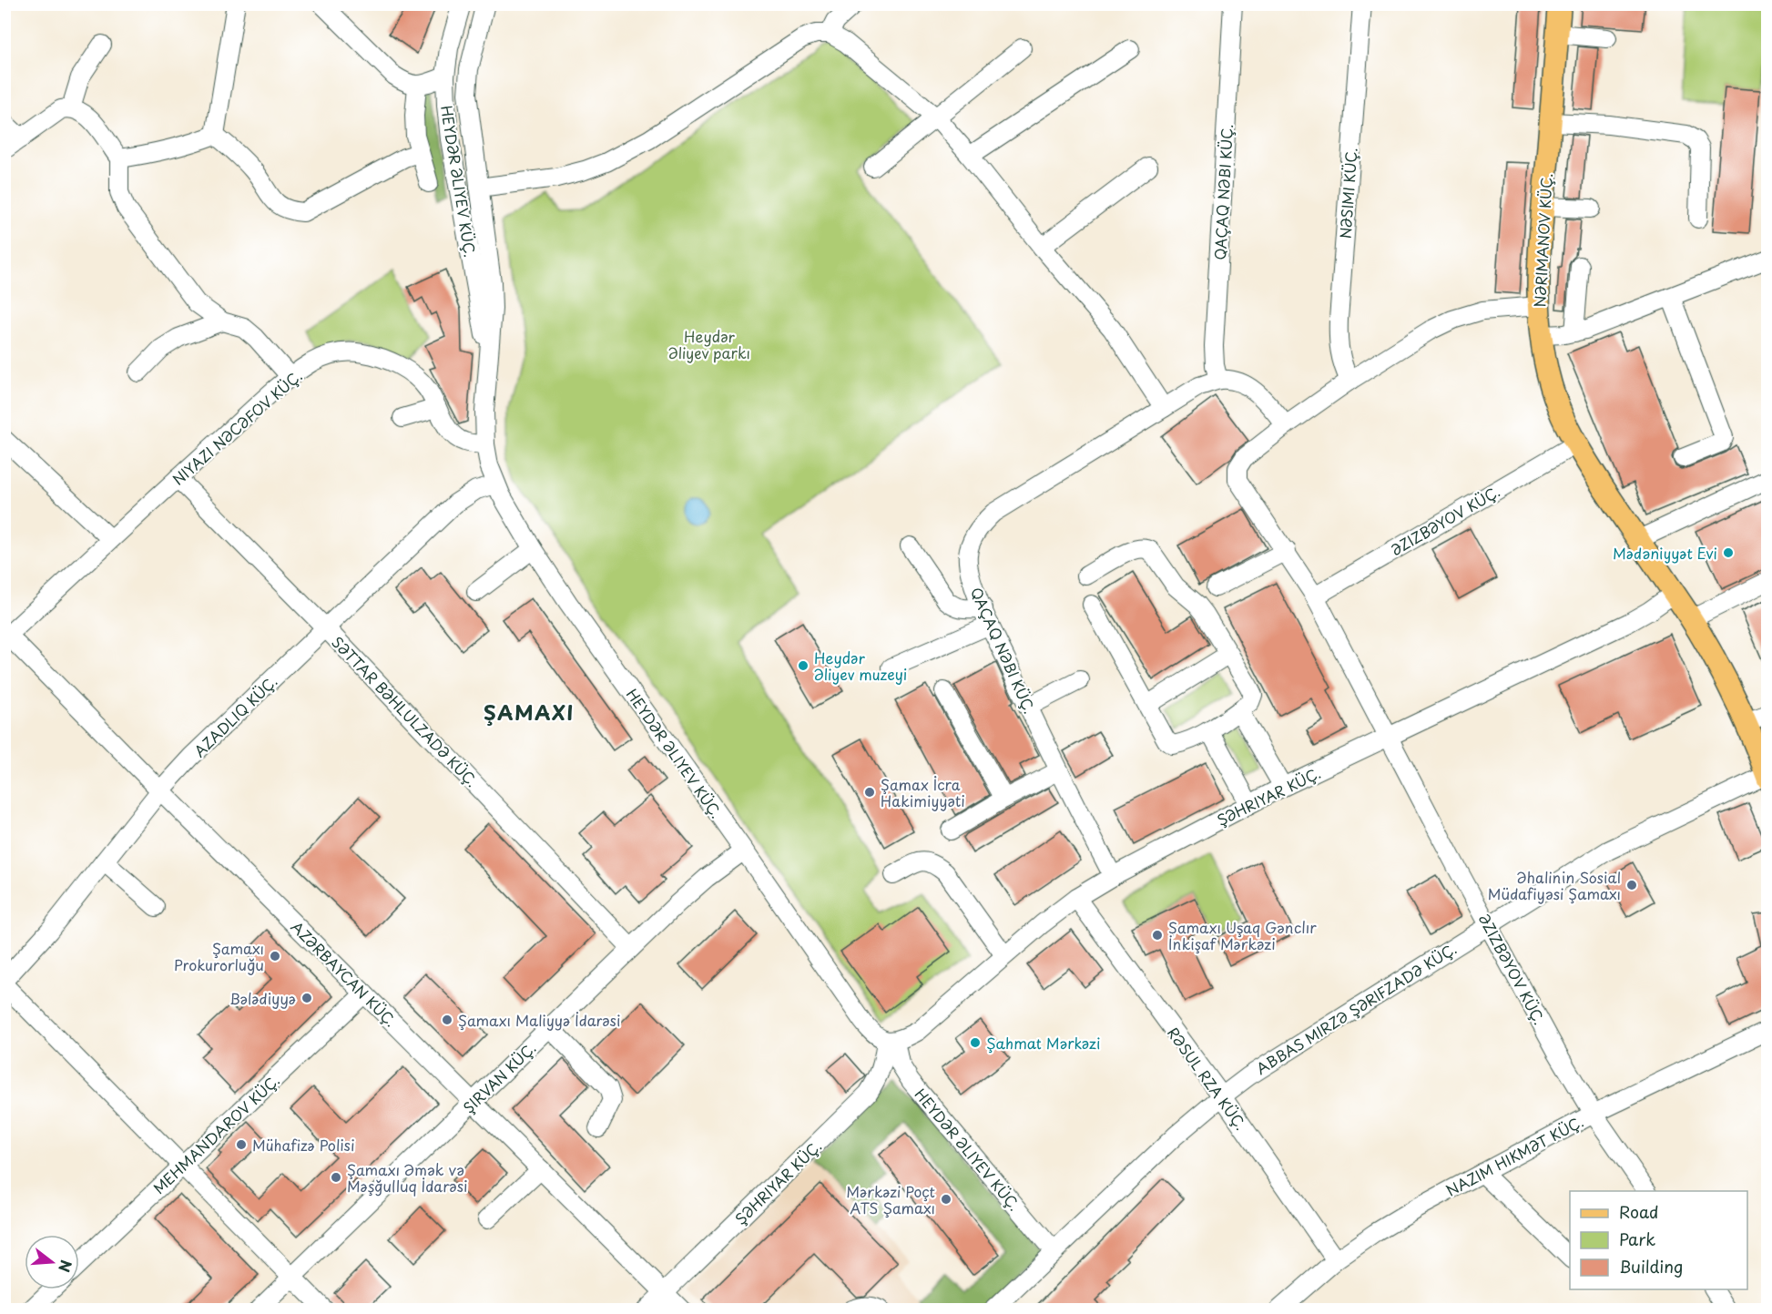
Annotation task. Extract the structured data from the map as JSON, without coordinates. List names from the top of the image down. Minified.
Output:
{"streets":{"main road":["NƏRIMANOV KÜÇ."],"street":["HEYDƏR ƏLIYEV KÜÇ.","QAÇAQ NƏBI KÜÇ.","NƏSIMI KÜÇ.","NIYAZI NƏCƏFOV KÜÇ.","ƏZIZBƏYOV KÜÇ.","SƏTTAR BƏHLULZADƏ KÜÇ.","ŞƏHRIYAR KÜÇ.","AZƏRBAYCAN KÜÇ.","ABBAS MIRZƏ ŞƏRIFZADƏ KÜÇ.","ŞIRVAN KÜÇ.","RƏSUL RZA KÜÇ.","MEHMANDAROV KÜÇ.","NAZIM HIKMƏT KÜÇ."]},"crossings":[["HEYDƏR ƏLIYEV KÜÇ.","NIYAZI NƏCƏFOV KÜÇ."],["HEYDƏR ƏLIYEV KÜÇ.","ŞƏHRIYAR KÜÇ."],["HEYDƏR ƏLIYEV KÜÇ.","ABBAS MIRZƏ ŞƏRIFZADƏ KÜÇ."],["HEYDƏR ƏLIYEV KÜÇ.","ŞIRVAN KÜÇ."],["QAÇAQ NƏBI KÜÇ.","ŞƏHRIYAR KÜÇ."],["NƏRIMANOV KÜÇ.","ƏZIZBƏYOV KÜÇ."],["NƏRIMANOV KÜÇ.","ŞƏHRIYAR KÜÇ."],["NƏRIMANOV KÜÇ.","ABBAS MIRZƏ ŞƏRIFZADƏ KÜÇ."],["NIYAZI NƏCƏFOV KÜÇ.","SƏTTAR BƏHLULZADƏ KÜÇ."],["NIYAZI NƏCƏFOV KÜÇ.","AZƏRBAYCAN KÜÇ."],["ƏZIZBƏYOV KÜÇ.","ŞƏHRIYAR KÜÇ."],["ƏZIZBƏYOV KÜÇ.","ABBAS MIRZƏ ŞƏRIFZADƏ KÜÇ."],["ƏZIZBƏYOV KÜÇ.","NAZIM HIKMƏT KÜÇ."],["SƏTTAR BƏHLULZADƏ KÜÇ.","ŞIRVAN KÜÇ."],["ŞƏHRIYAR KÜÇ.","AZƏRBAYCAN KÜÇ."],["ŞƏHRIYAR KÜÇ.","RƏSUL RZA KÜÇ."],["AZƏRBAYCAN KÜÇ.","ŞIRVAN KÜÇ."],["AZƏRBAYCAN KÜÇ.","MEHMANDAROV KÜÇ."],["ABBAS MIRZƏ ŞƏRIFZADƏ KÜÇ.","RƏSUL RZA KÜÇ."],["RƏSUL RZA KÜÇ.","NAZIM HIKMƏT KÜÇ."]],"districts":["ŞAMAXI"],"parks":["Heydər Əliyev parkı"],"places":["Mədəniyyət Evi","Heydər Əliyev muzeyi","Şamax İcra Hakimiyyəti","Əhalinin Sosial Müdafiyəsi Şamaxı","Şamaxı Uşaq Gənclır İnkişaf Mərkəzi","Şamaxı Prokurorluğu","Bələdiyyə","Şamaxı Maliyyə İdarəsi","Şahmat Mərkəzi","Mühafizə Polisi","Şamaxı Əmək və Məşğulluq İdarəsi","Mərkəzi Poçt ATS Şamaxı"],"legend":["Road","Park","Building"],"north":"right"}
